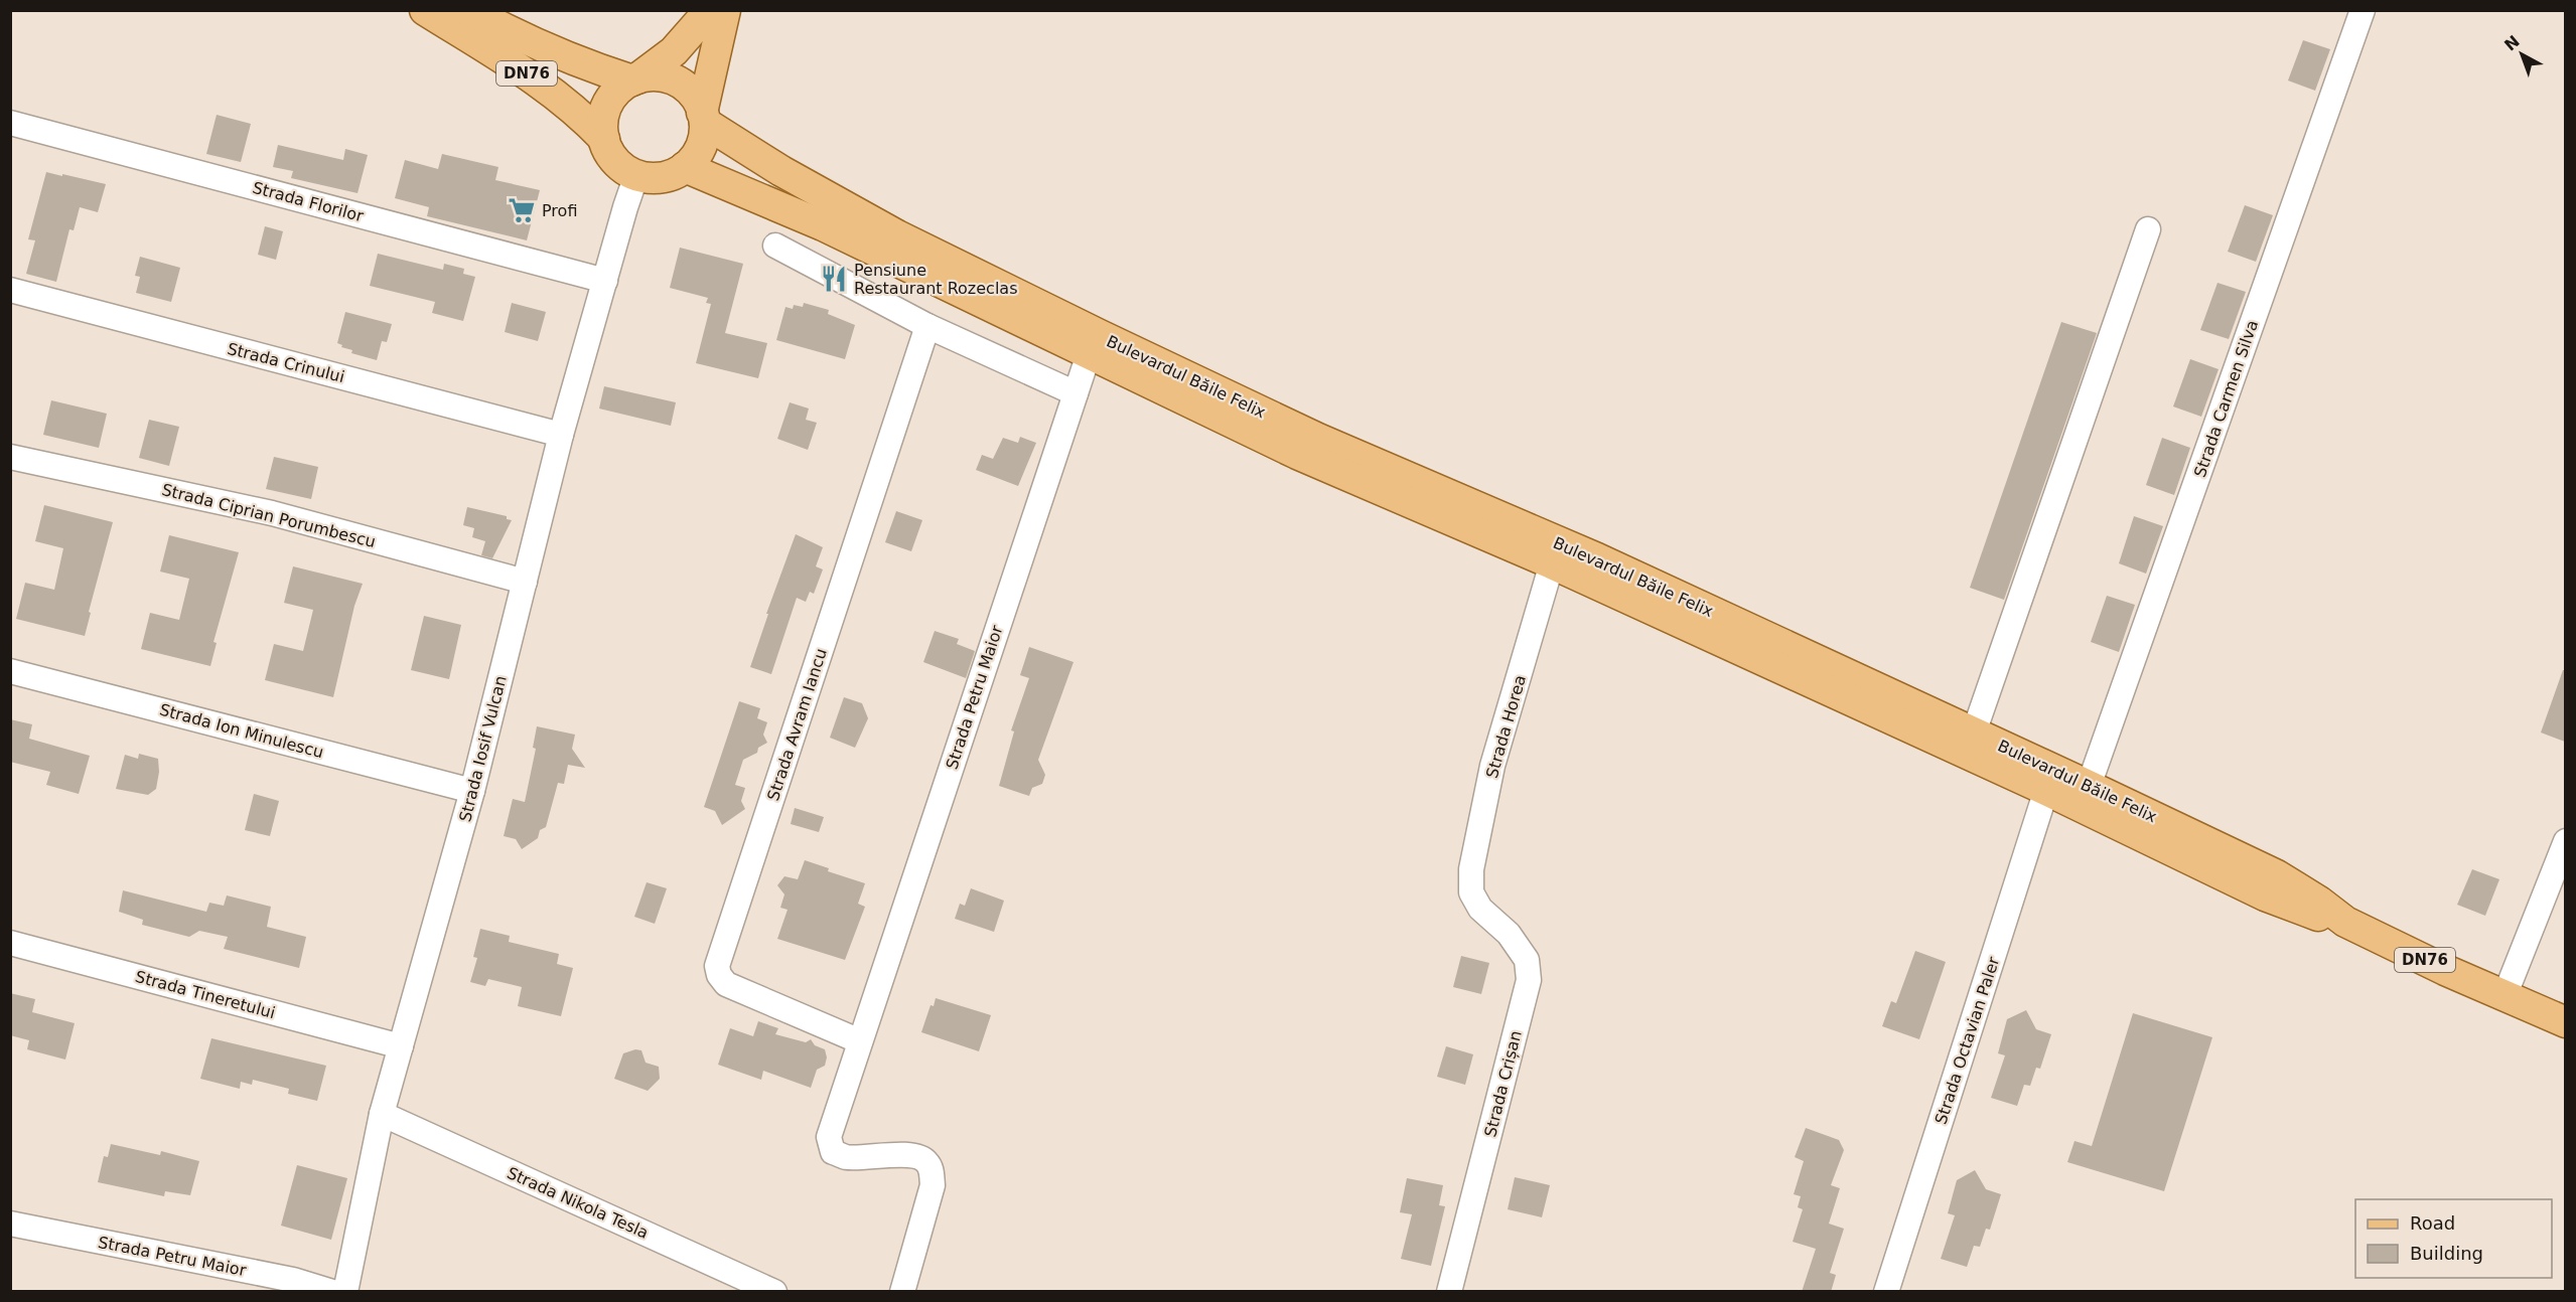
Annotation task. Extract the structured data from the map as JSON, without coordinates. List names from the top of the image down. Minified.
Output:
{"streets":{"main road":["DN76","Bulevardul Băile Felix"],"street":["Strada Florilor","Strada Crinului","Strada Carmen Silva","Strada Ciprian Porumbescu","Strada Petru Maior","Strada Avram Iancu","Strada Horea","Strada Ion Minulescu","Strada Iosif Vulcan","Strada Tineretului","Strada Octavian Paler","Strada Crișan","Strada Nikola Tesla"]},"crossings":[["DN76","Bulevardul Băile Felix"],["DN76","Strada Iosif Vulcan"],["Strada Florilor","Strada Iosif Vulcan"],["Strada Crinului","Strada Iosif Vulcan"],["Bulevardul Băile Felix","Strada Carmen Silva"],["Bulevardul Băile Felix","Strada Petru Maior"],["Bulevardul Băile Felix","Strada Horea"],["Bulevardul Băile Felix","Strada Iosif Vulcan"],["Bulevardul Băile Felix","Strada Octavian Paler"],["Strada Ciprian Porumbescu","Strada Iosif Vulcan"],["Strada Petru Maior","Strada Avram Iancu"],["Strada Horea","Strada Crișan"],["Strada Ion Minulescu","Strada Iosif Vulcan"],["Strada Iosif Vulcan","Strada Tineretului"],["Strada Iosif Vulcan","Strada Nikola Tesla"]],"places":{"supermarket":["Profi"],"restaurant":["Pensiune Restaurant Rozeclas"]},"legend":["Road","Building"],"north":"top left"}
